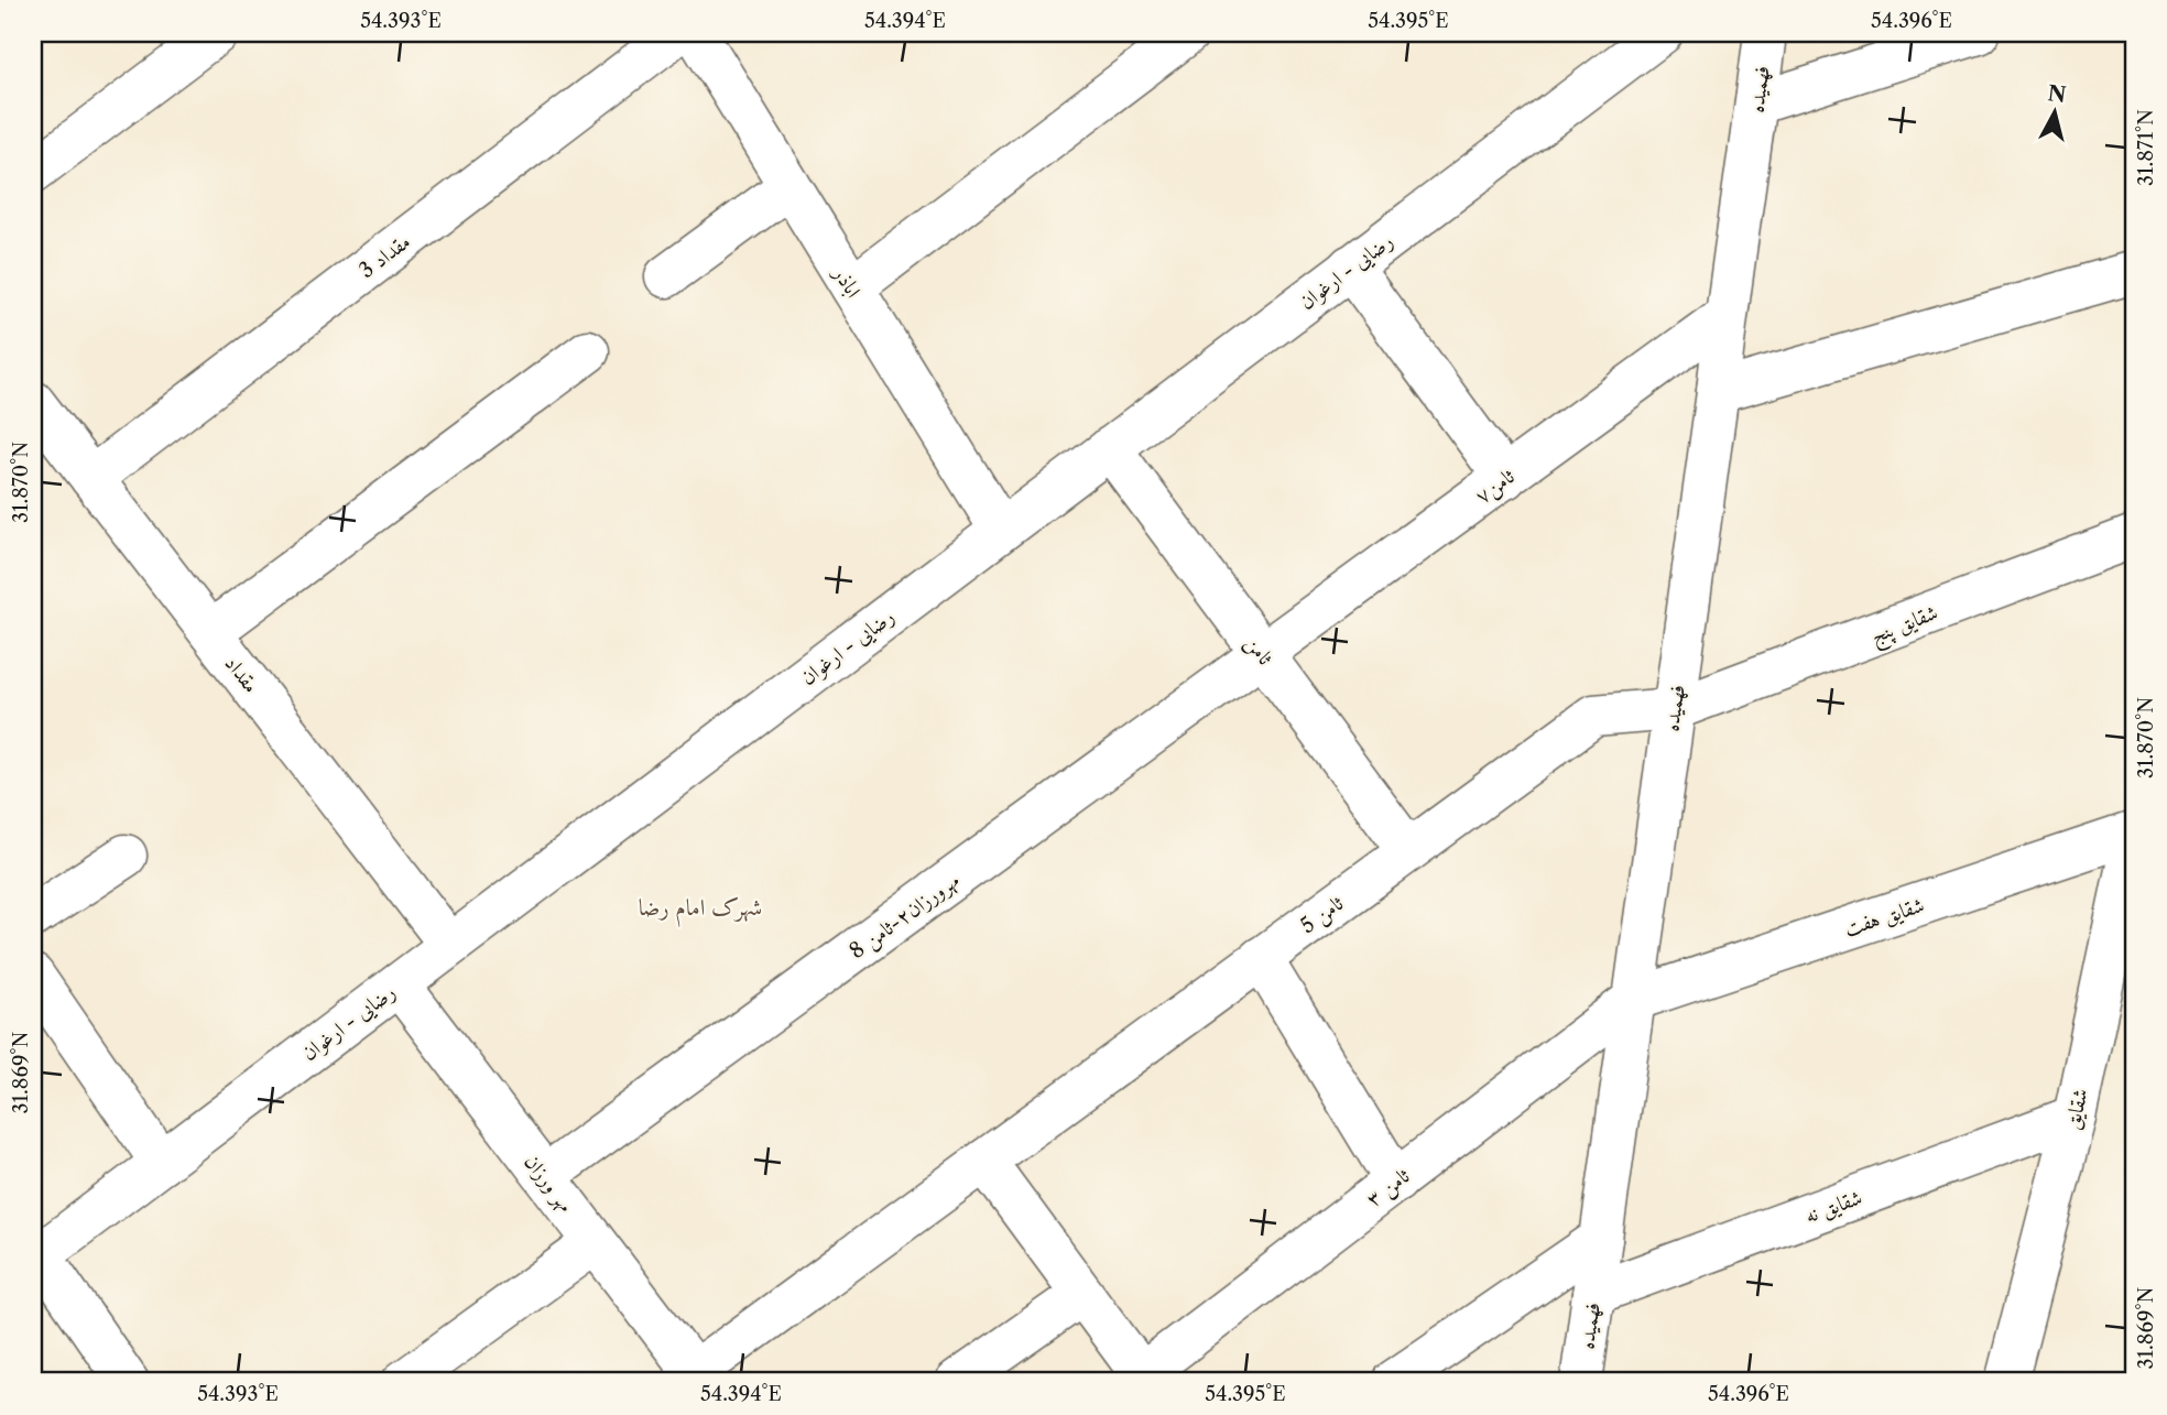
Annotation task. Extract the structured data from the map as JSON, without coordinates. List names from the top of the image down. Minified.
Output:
{"streets":{"street":["فهمیده","مقداد 3","رضایی - ارغوان","اباذر","ثامن۷","شقایق پنج","ثامن","مقداد","ثامن 5","مهرورزان۲-ثامن 8","شقایق هفت","شقایق","مهر ورزان","ثامن ۳","شقایق نه"]},"crossings":[["فهمیده","ثامن۷"],["فهمیده","شقایق پنج"],["فهمیده","ثامن 5"],["فهمیده","شقایق هفت"],["فهمیده","ثامن ۳"],["فهمیده","شقایق نه"],["مقداد 3","مقداد"],["رضایی - ارغوان","اباذر"],["رضایی - ارغوان","ثامن"],["رضایی - ارغوان","مقداد"],["رضایی - ارغوان","مهر ورزان"],["ثامن۷","ثامن"],["ثامن۷","مهرورزان۲-ثامن 8"],["شقایق پنج","ثامن 5"],["ثامن","ثامن 5"],["ثامن","مهرورزان۲-ثامن 8"],["ثامن 5","مهر ورزان"],["مهرورزان۲-ثامن 8","مهر ورزان"],["شقایق هفت","شقایق"],["شقایق هفت","ثامن ۳"],["شقایق","شقایق نه"]],"districts":["شهرک امام رضا"],"north":"top","coordinates":["54.393°E","54.394°E","54.395°E","54.396°E","31.871°N","31.870°N","31.869°N"]}
